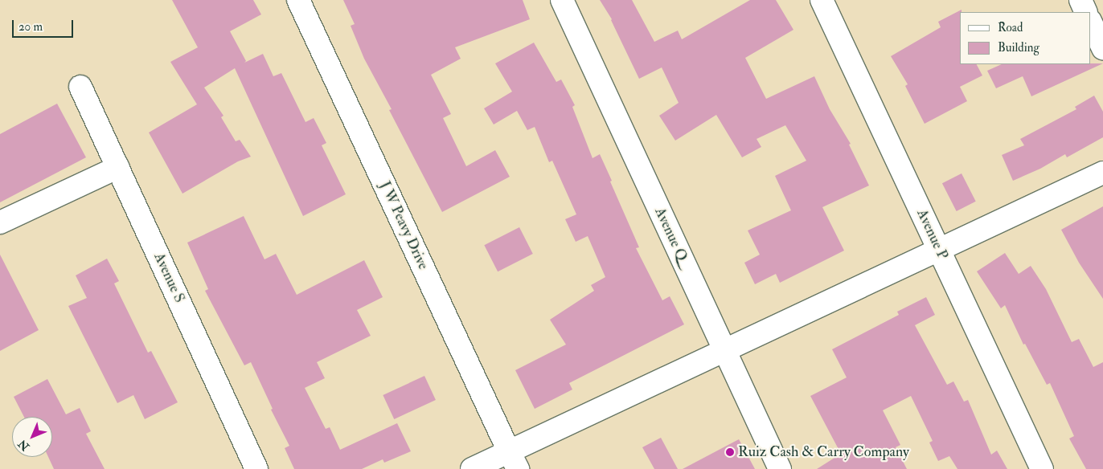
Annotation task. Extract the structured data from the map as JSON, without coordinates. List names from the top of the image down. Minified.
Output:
{"streets":{"street":["J W Peavy Drive","Avenue Q","Avenue P","Avenue S"]},"places":["Ruiz Cash & Carry Company"],"legend":["Road","Building"],"scale_bar":"20 m","north":"bottom left"}
